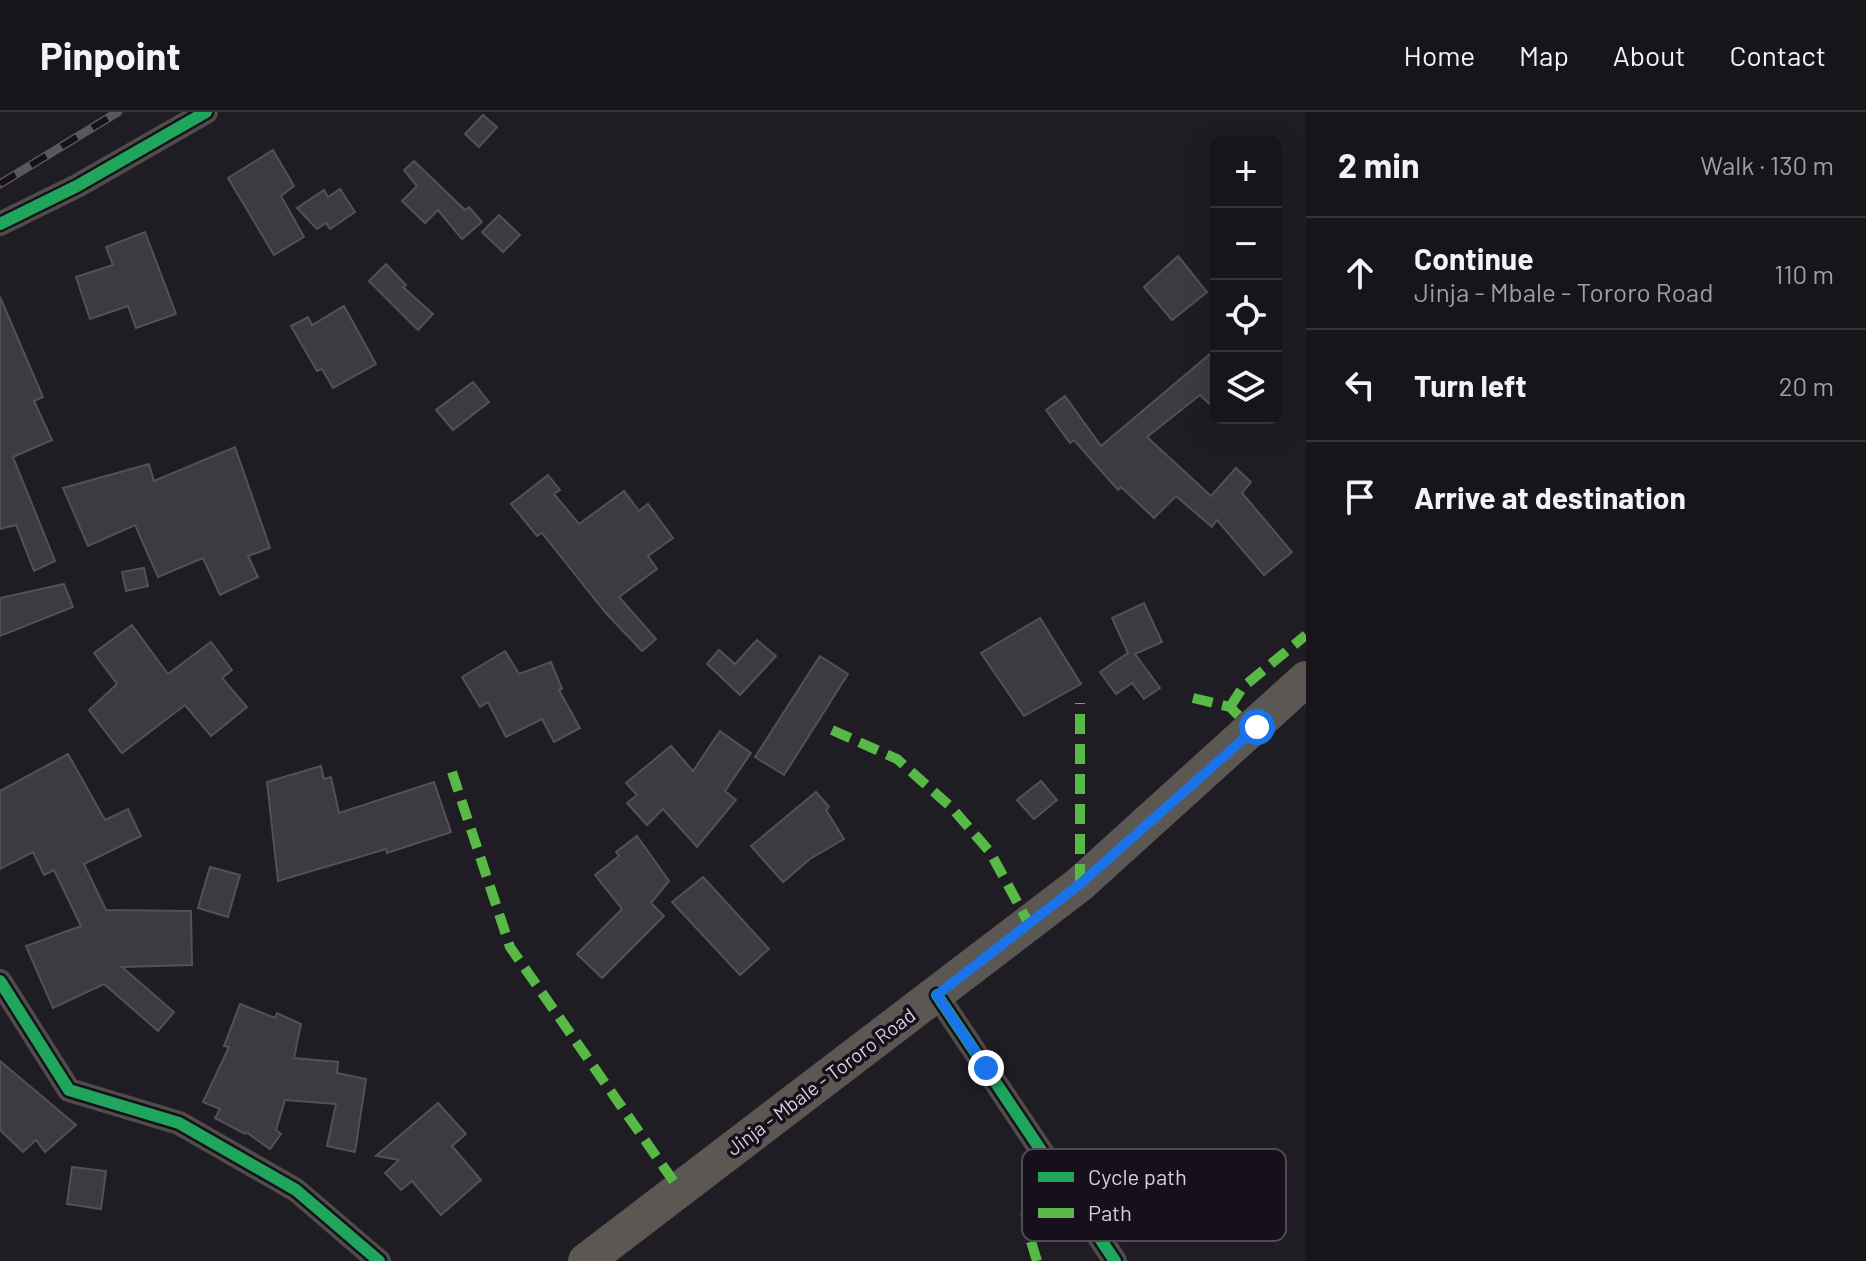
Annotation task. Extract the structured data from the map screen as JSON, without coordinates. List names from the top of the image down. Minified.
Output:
{"streets":{"main road":["Jinja - Mbale - Tororo Road"]},"legend":["Cycle path","Path"],"page":{"header":"Pinpoint","nav":["Home","Map","About","Contact"],"heading":["2 min","Walk · 130 m"],"map_buttons":["+","−"],"list":[["Continue","Jinja - Mbale - Tororo Road","110 m"],["Turn left","20 m"],"Arrive at destination"]}}
